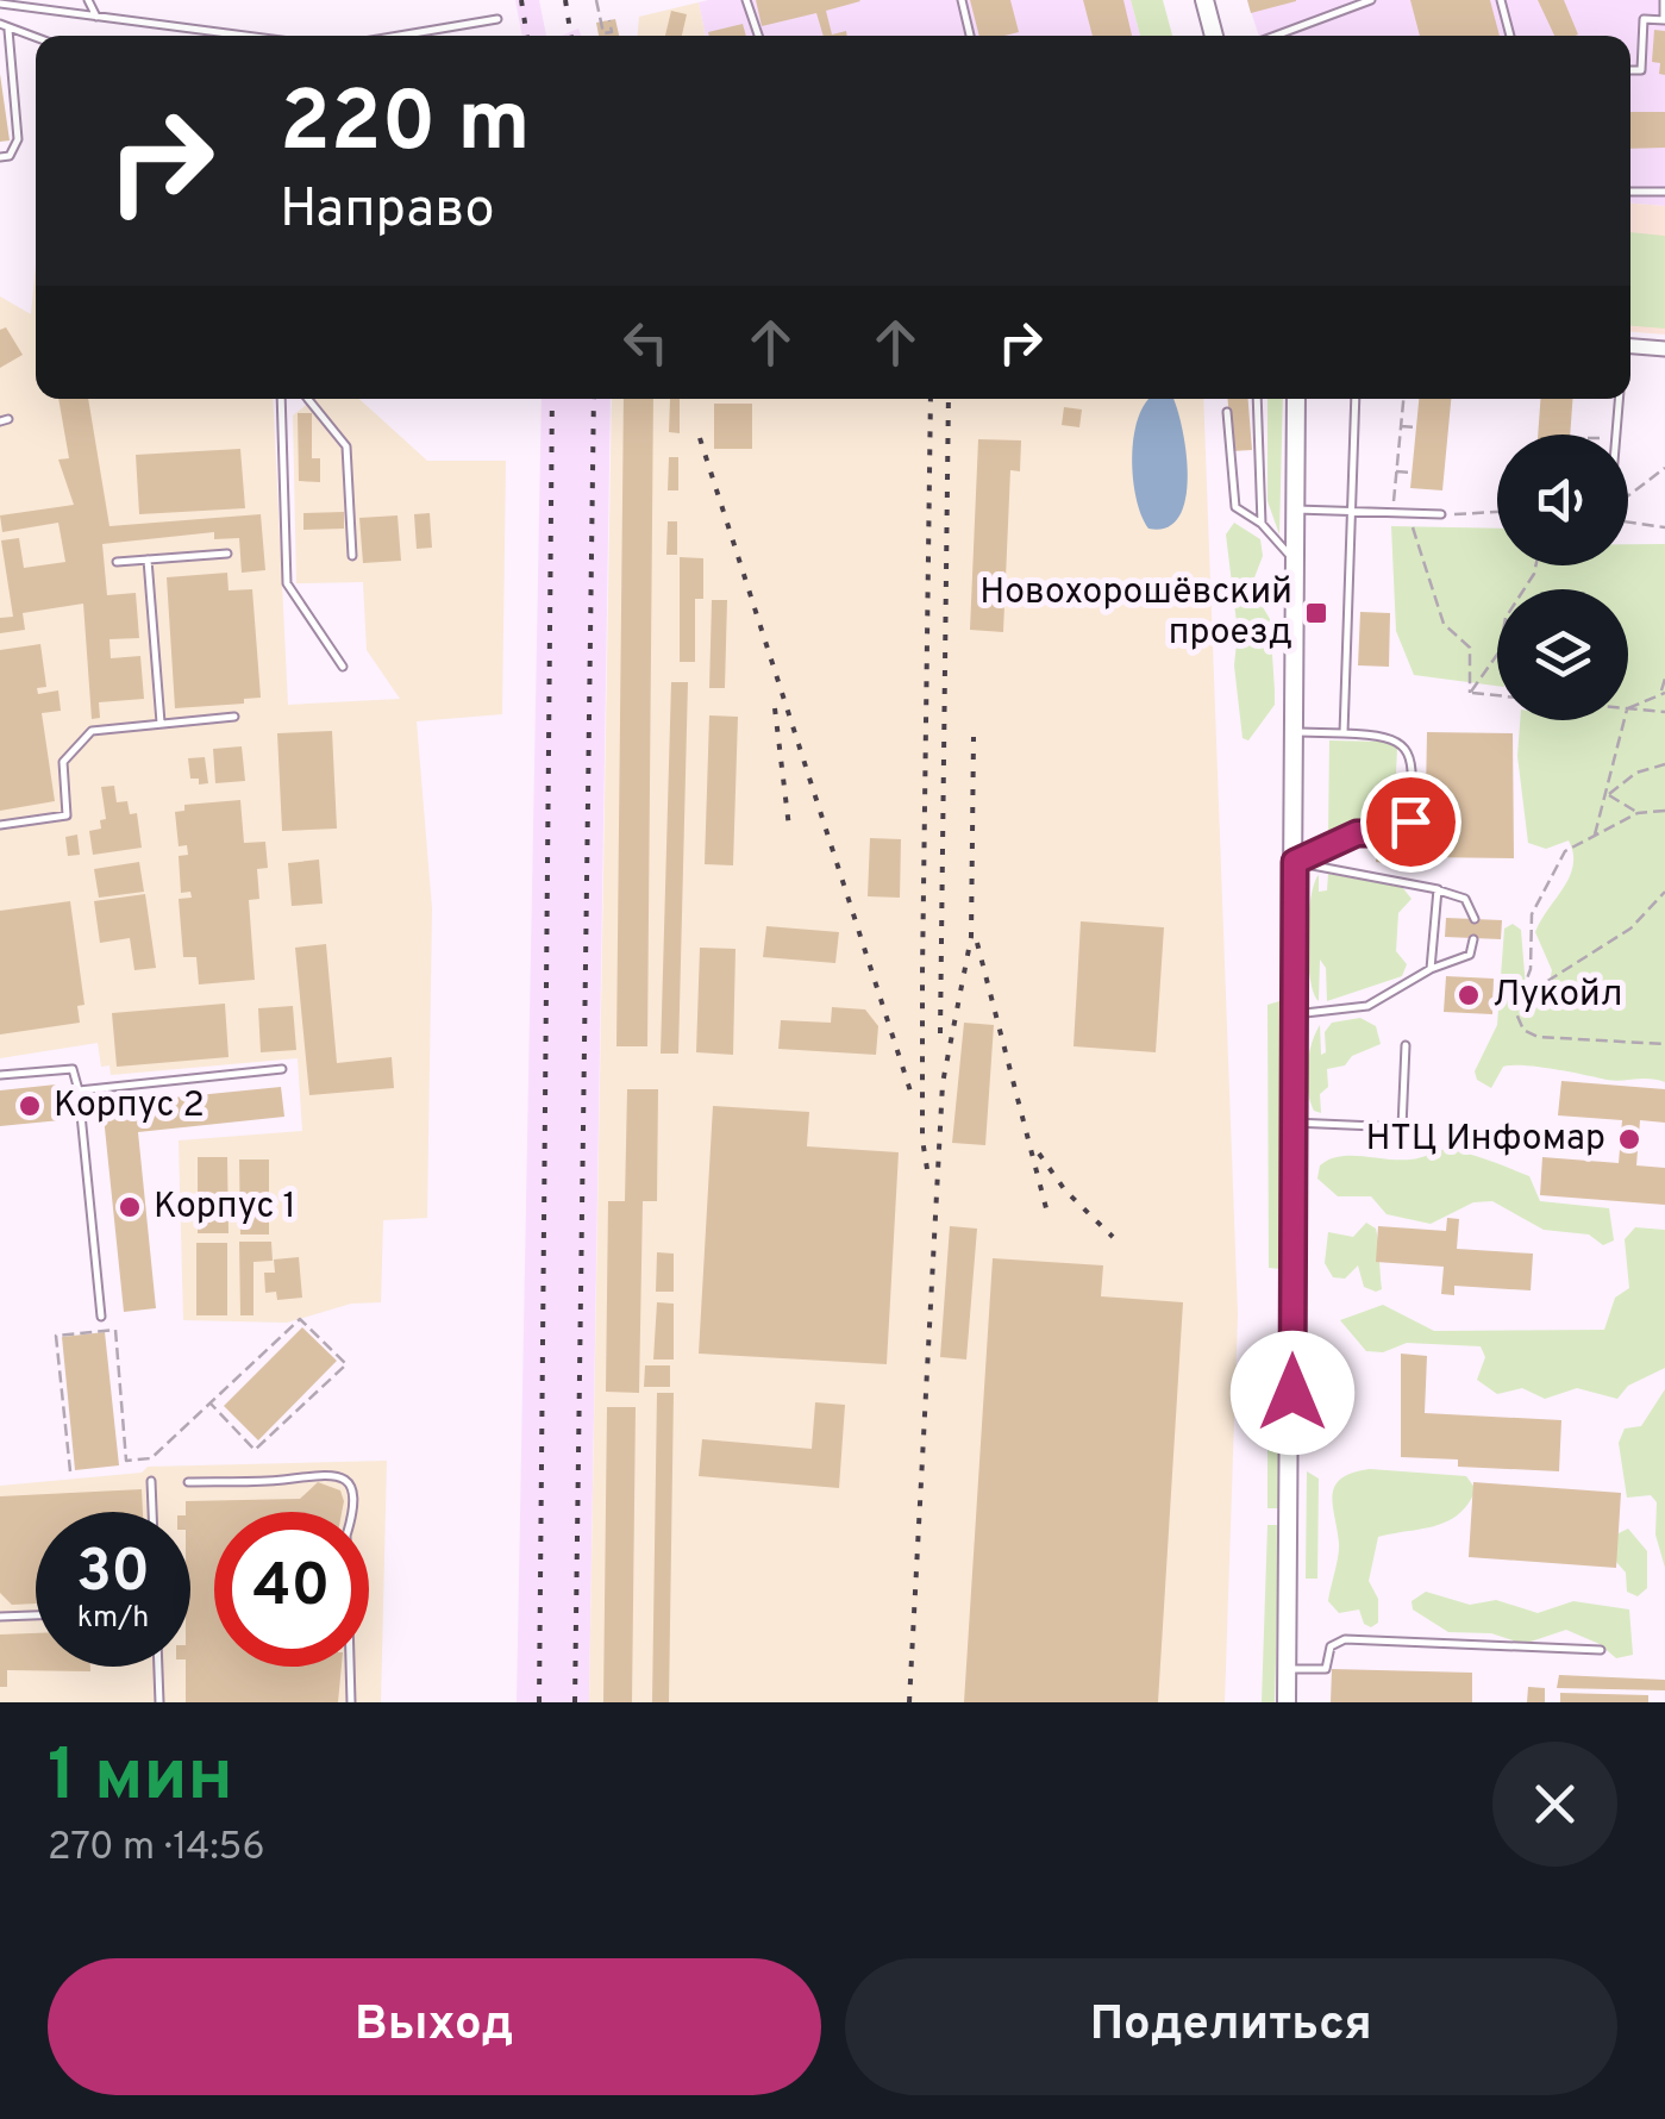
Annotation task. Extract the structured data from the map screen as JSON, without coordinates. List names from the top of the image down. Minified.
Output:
{"places":{"transit":["Новохорошёвский проезд"],"other":["Лукойл","Корпус 2","НТЦ Инфомар","Корпус 1"]},"page":{"turn":["220 m","Направо"],"speed":"30 km/h","limit":"40","heading":["1 мин","270 m · 14:56"],"buttons":["Выход","Поделиться"]}}
